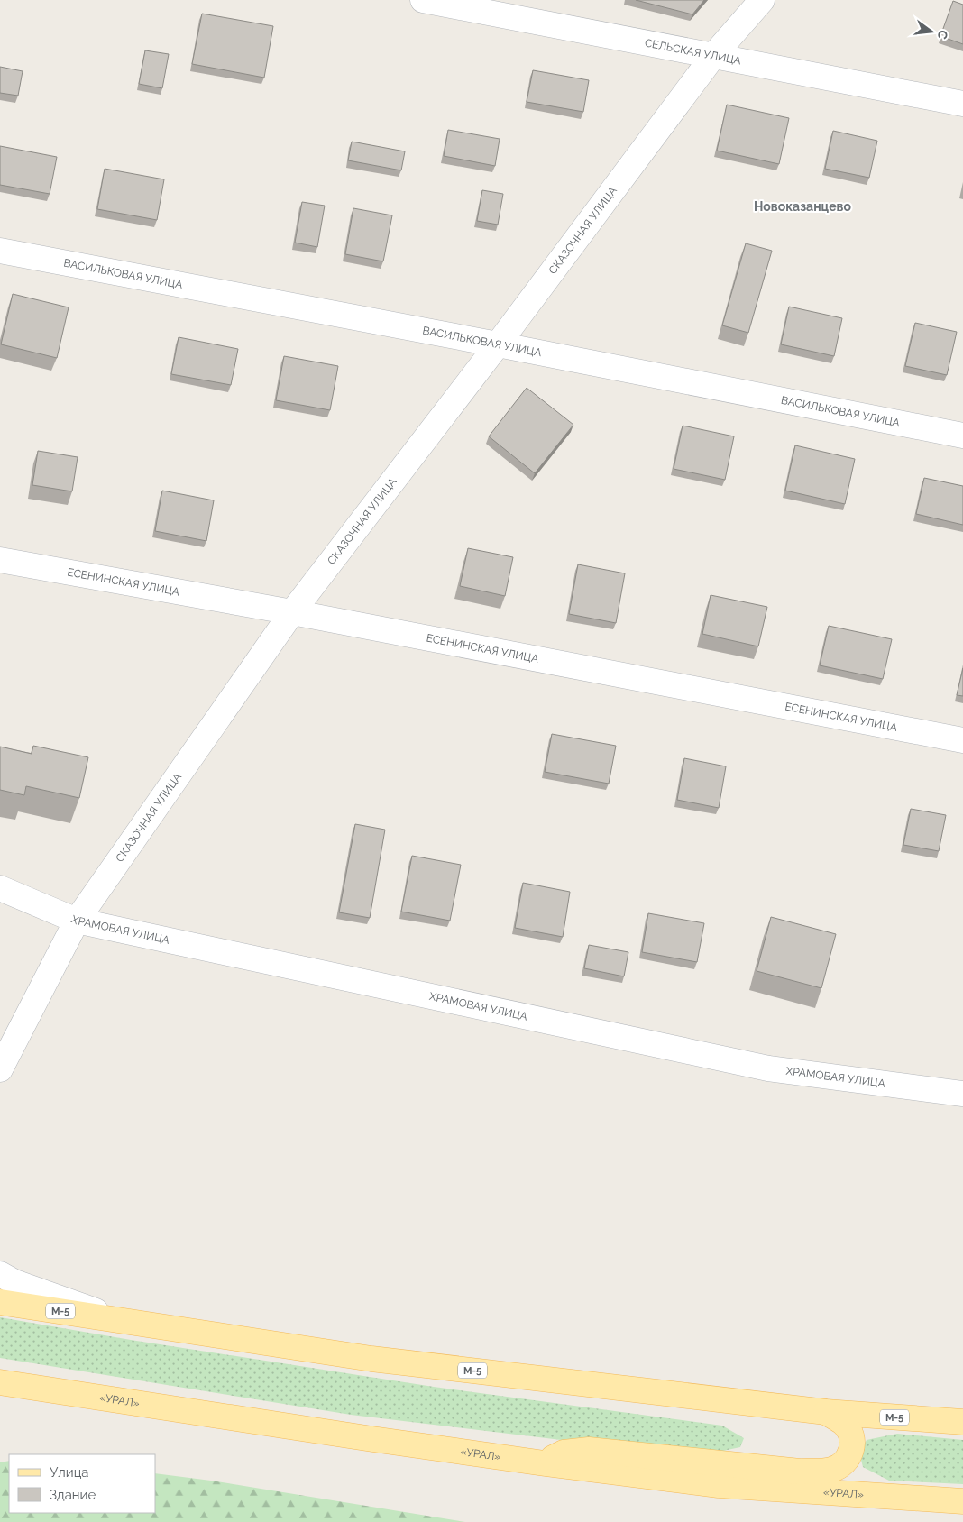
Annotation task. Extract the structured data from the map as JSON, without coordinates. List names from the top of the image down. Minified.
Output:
{"streets":{"main road":["М-5","«УРАЛ»"],"street":["СЕЛЬСКАЯ УЛИЦА","СКАЗОЧНАЯ УЛИЦА","ВАСИЛЬКОВАЯ УЛИЦА","ЕСЕНИНСКАЯ УЛИЦА","ХРАМОВАЯ УЛИЦА"]},"crossings":[["СЕЛЬСКАЯ УЛИЦА","СКАЗОЧНАЯ УЛИЦА"],["СКАЗОЧНАЯ УЛИЦА","ВАСИЛЬКОВАЯ УЛИЦА"],["СКАЗОЧНАЯ УЛИЦА","ЕСЕНИНСКАЯ УЛИЦА"],["СКАЗОЧНАЯ УЛИЦА","ХРАМОВАЯ УЛИЦА"]],"districts":["Новоказанцево"],"legend":["Улица","Здание"],"north":"right"}
